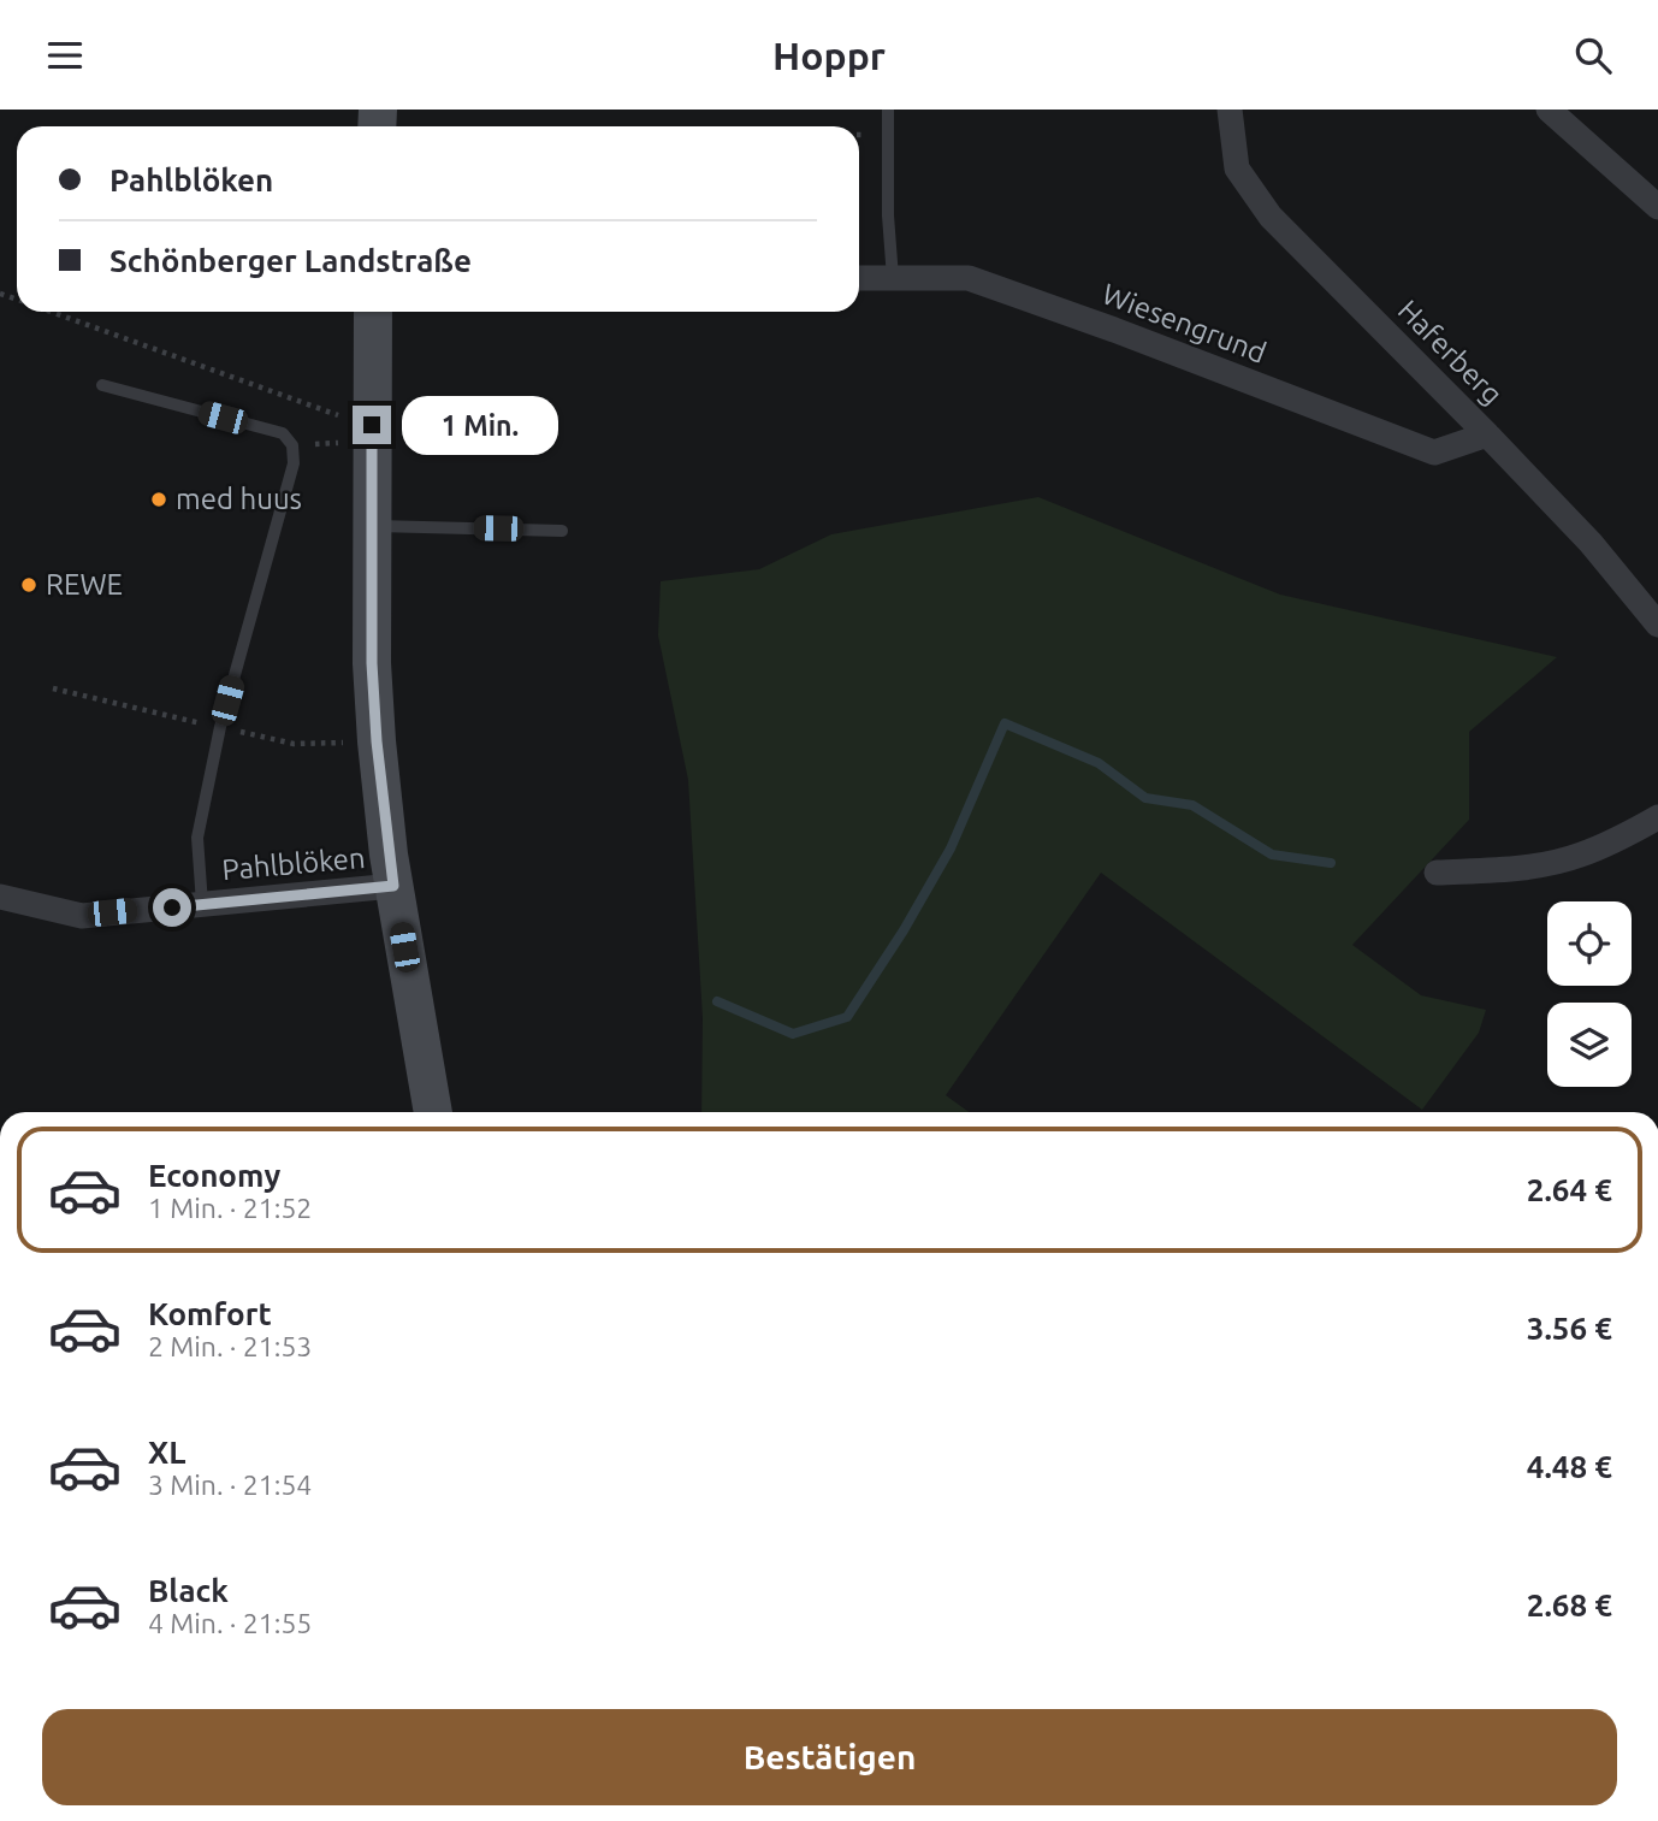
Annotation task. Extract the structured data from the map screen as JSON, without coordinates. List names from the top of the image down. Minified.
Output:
{"streets":{"street":["Wiesengrund","Haferberg","Pahlblöken"]},"crossings":[["Wiesengrund","Haferberg"]],"places":["med huus","REWE"],"page":{"header":"Hoppr","banner":["Pahlblöken","Schönberger Landstraße"],"bubble":"1 Min.","list":[{"name":"Economy","note":"1 Min. · 21:52","value":"2.64 €"},{"name":"Komfort","note":"2 Min. · 21:53","value":"3.56 €"},{"name":"XL","note":"3 Min. · 21:54","value":"4.48 €"},{"name":"Black","note":"4 Min. · 21:55","value":"2.68 €"}],"buttons":"Bestätigen"}}
